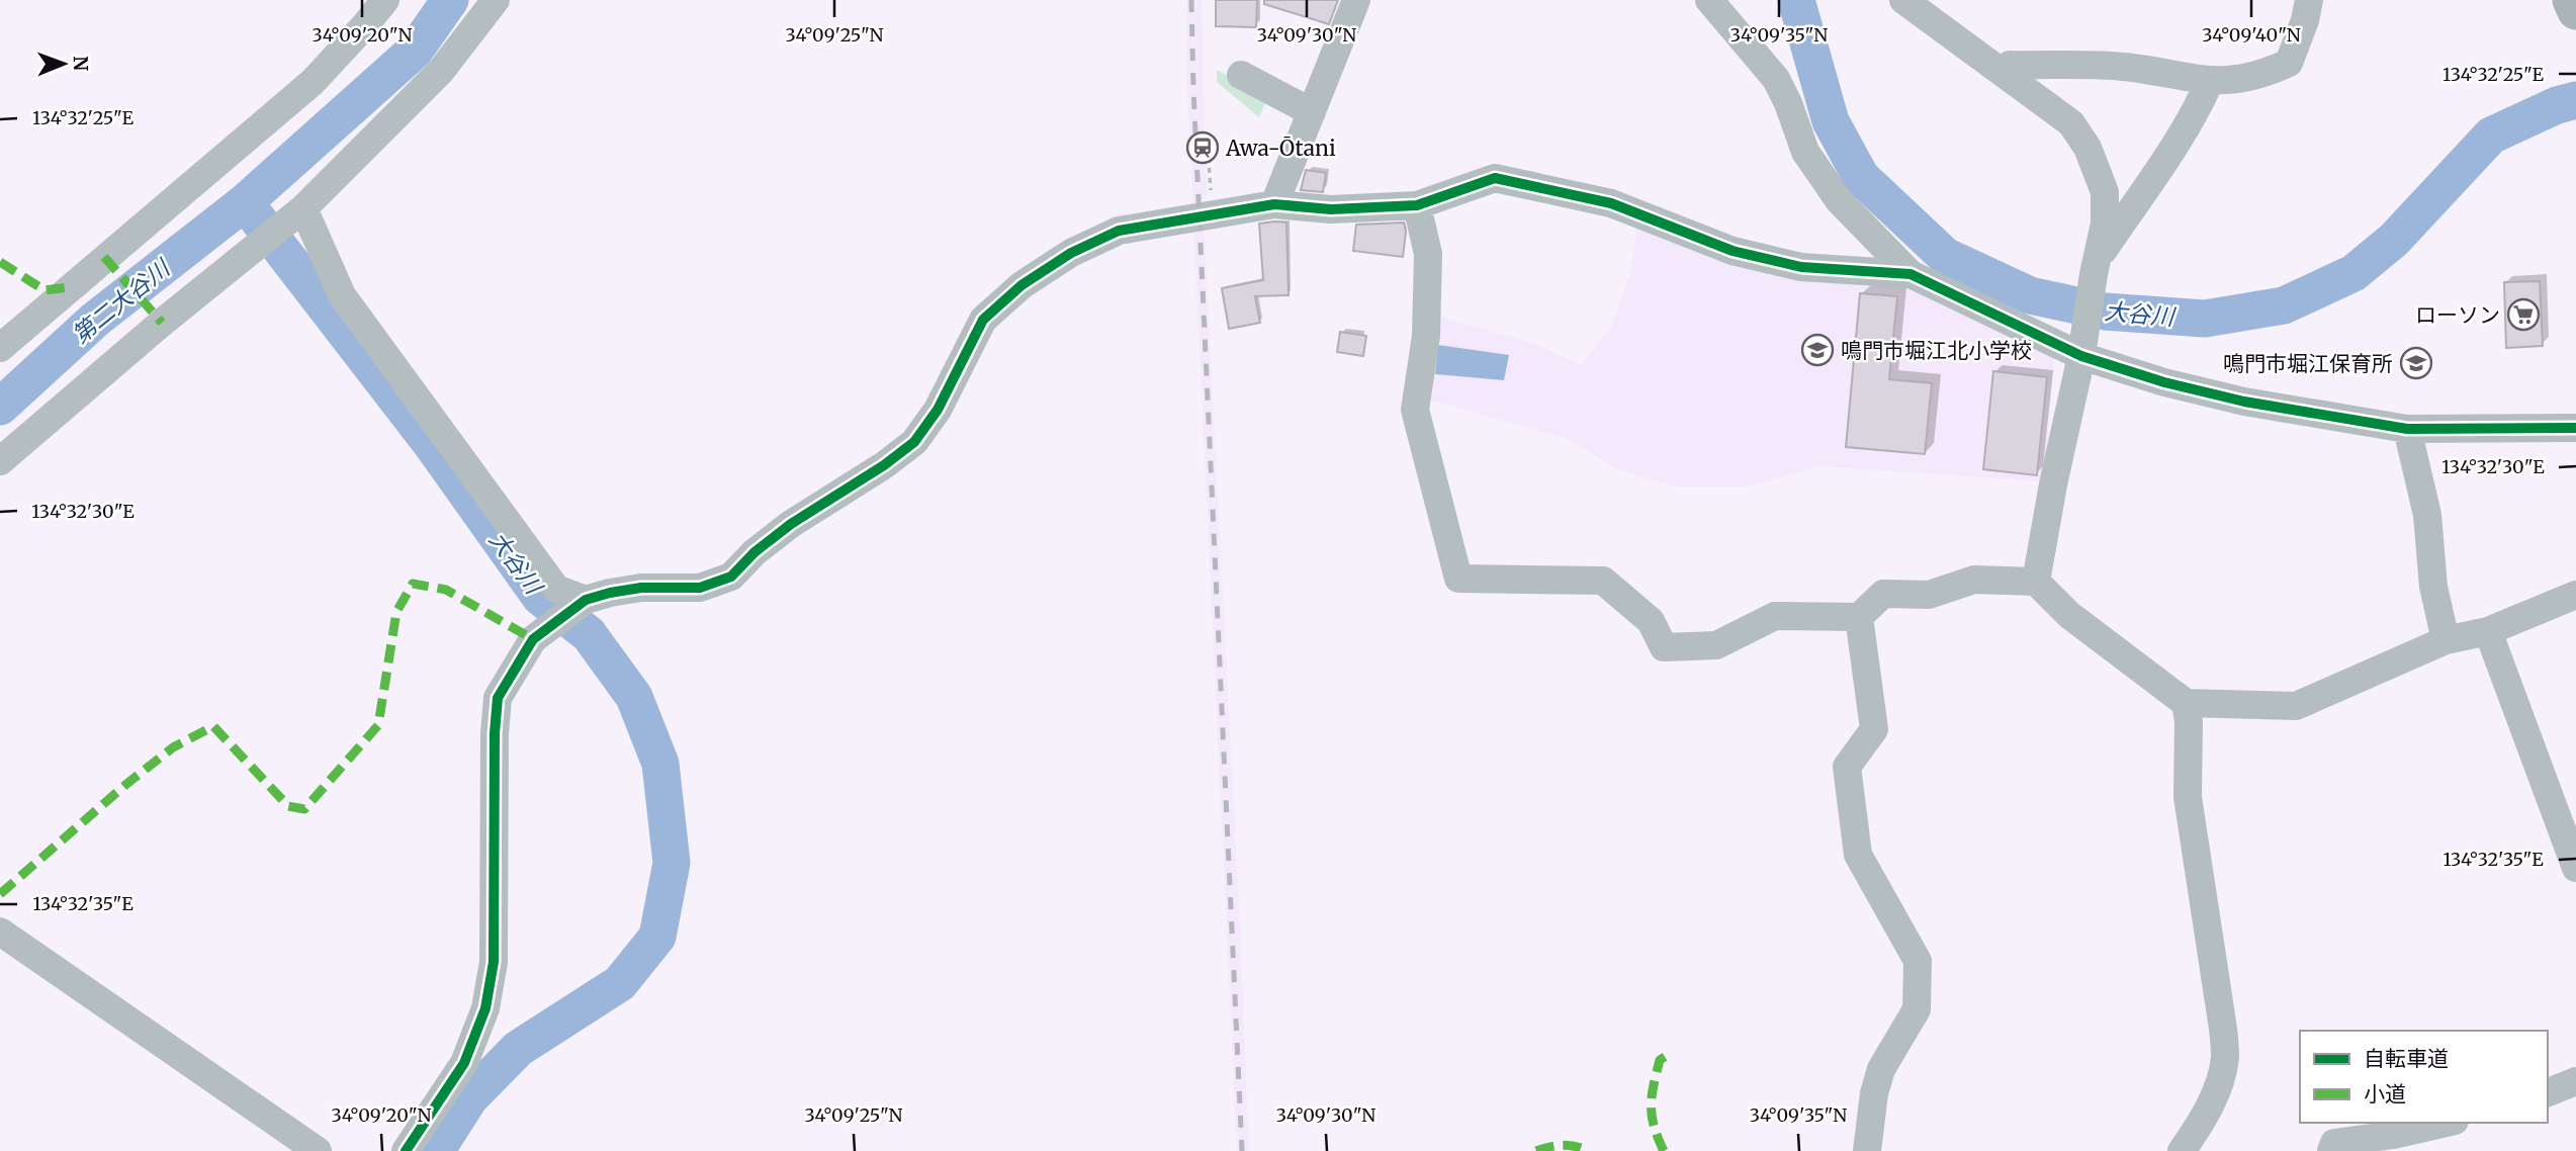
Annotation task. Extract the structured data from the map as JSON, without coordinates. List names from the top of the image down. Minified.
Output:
{"water":["第二大谷川","大谷川"],"places":{"station":["Awa-Ōtani"],"supermarket":["ローソン"],"school or university":["鳴門市堀江北小学校","鳴門市堀江保育所"]},"legend":["自転車道","小道"],"north":"right","coordinates":["34°09'20\"N","34°09'25\"N","34°09'30\"N","34°09'35\"N","34°09'40\"N","134°32'25\"E","134°32'30\"E","134°32'35\"E"]}
